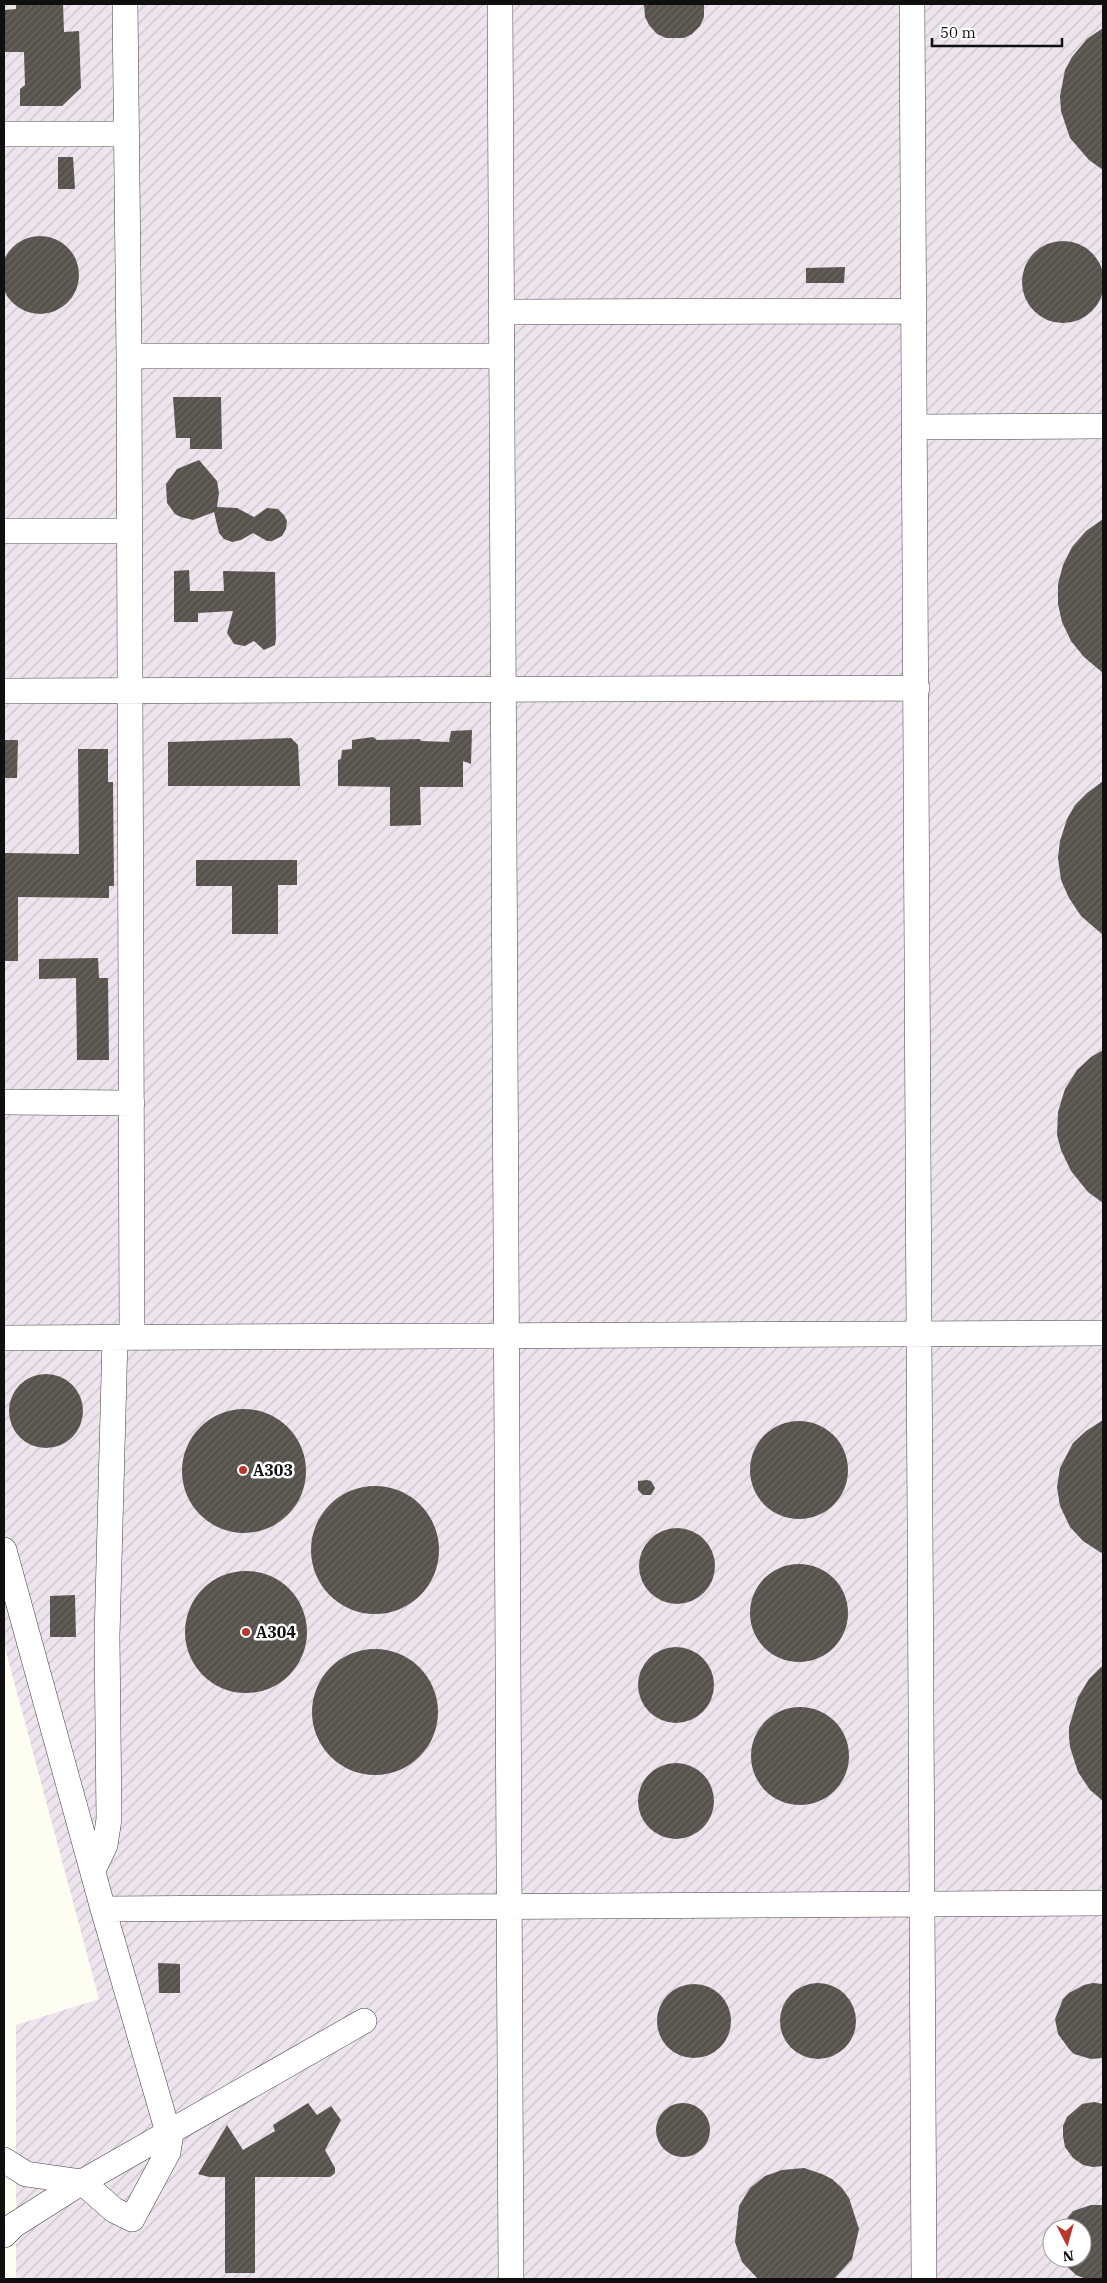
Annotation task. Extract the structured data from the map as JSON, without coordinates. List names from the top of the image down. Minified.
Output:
{"places":["A303","A304"],"scale_bar":"50 m","north":"bottom"}
